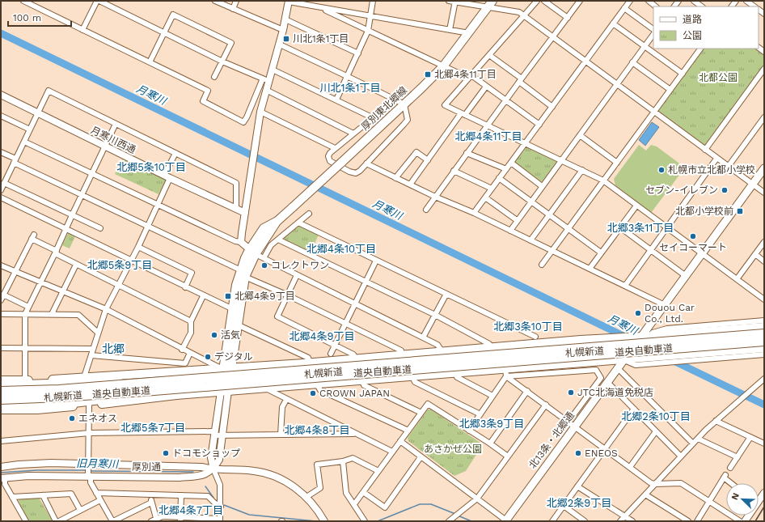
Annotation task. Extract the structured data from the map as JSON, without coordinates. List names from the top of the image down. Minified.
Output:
{"streets":{"highway":["道央自動車道"],"main road":["厚別東北郷線","札幌新道","北13条・北郷通"],"street":["月寒川西通","厚別通"]},"crossings":[["厚別東北郷線","札幌新道"],["道央自動車道","札幌新道"],["札幌新道","北13条・北郷通"]],"districts":["川北1条1丁目","北郷4条11丁目","北郷5条10丁目","北郷3条11丁目","北郷4条10丁目","北郷5条9丁目","北郷3条10丁目","北郷4条9丁目","北郷","北郷2条10丁目","北郷3条9丁目","北郷5条7丁目","北郷4条8丁目","北郷2条9丁目","北郷4条7丁目"],"water":["月寒川","旧月寒川"],"parks":["北都公園","あさかぜ公園"],"places":{"transit":["川北1条1丁目","北郷4条11丁目","北都小学校前","北郷4条9丁目"],"other":["札幌市立北都小学校","セブン-イレブン","セイコーマート","コレクトワン","Douou Car Co., Ltd.","活気","デジタル","JTC北海道免税店","CROWN JAPAN","エネオス","ドコモショップ","ENEOS"]},"legend":["道路","公園"],"scale_bar":"100 m","north":"top left"}
